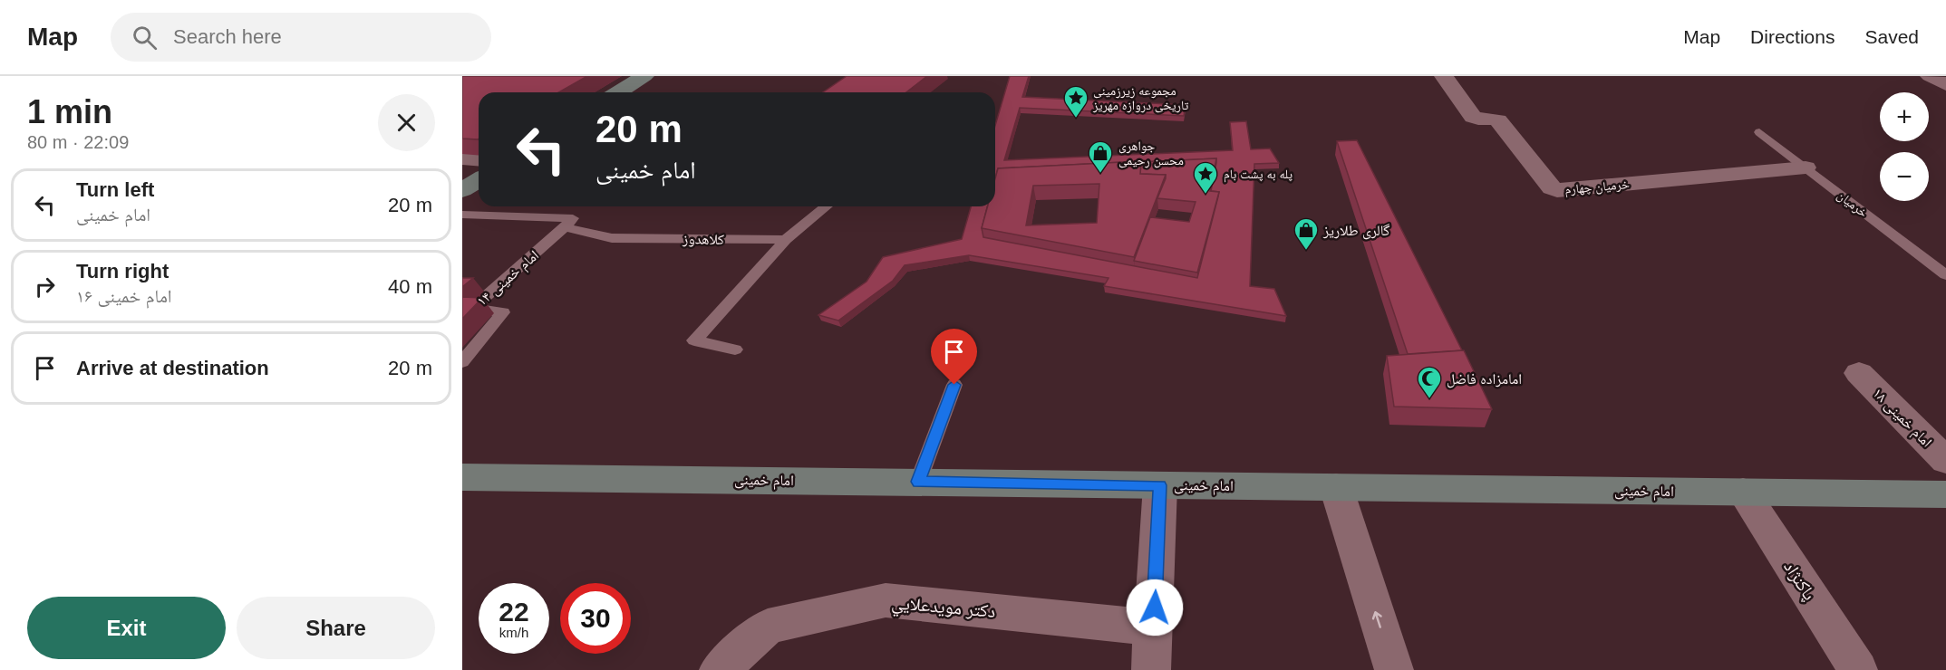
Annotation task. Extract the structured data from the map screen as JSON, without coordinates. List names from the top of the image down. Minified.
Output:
{"streets":{"main road":["امام خمینی"],"street":["خرمیان چهارم","امام خمینی ۱۸","پاکنژاد","دکتر مويدعلايي"],"lane":["خرمیان","کلاهدوز","امام خمینی ۱۴"]},"crossings":[["خرمیان چهارم","خرمیان"],["کلاهدوز","امام خمینی ۱۴"],["امام خمینی","پاکنژاد"]],"places":{"place":["مجموعه زیرزمینی تاریخی دروازه مهریز","پله به پشت بام"],"shop":["جواهری محسن رحیمی","گالری طلاریز"],"mosque":["امامزاده فاضل"]},"page":{"header":"Map","search":"Search here","nav":["Map","Directions","Saved"],"heading":["1 min","80 m · 22:09"],"map_buttons":["+","−"],"turn":["20 m","امام خمینی"],"list":[{"name":"Turn left","note":"امام خمینی","value":"20 m"},{"name":"Turn right","note":"امام خمینی ۱۶","value":"40 m"},{"name":"Arrive at destination","value":"20 m"}],"speed":"22 km/h","limit":"30","buttons":["Exit","Share"]}}
